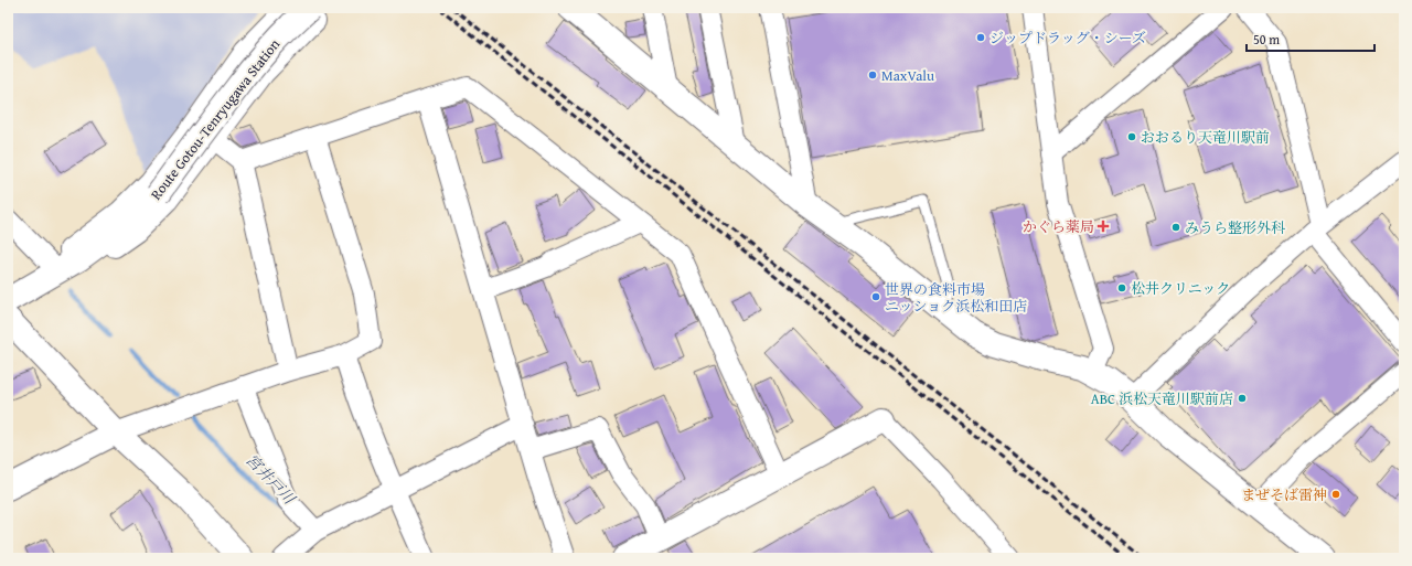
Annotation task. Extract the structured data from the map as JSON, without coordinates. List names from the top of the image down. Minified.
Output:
{"streets":{"street":["Route Gotou-Tenryugawa Station"]},"water":["宮井戸川"],"places":{"other":["ジップドラッグ・シーズ","MaxValu","おおるり天竜川駅前","みうら整形外科","松井クリニック","世界の食料市場 ニッショク浜松和田店","ABC 浜松天竜川駅前店","まぜそば雷神"],"health":["かぐら薬局"]},"scale_bar":"50 m"}
